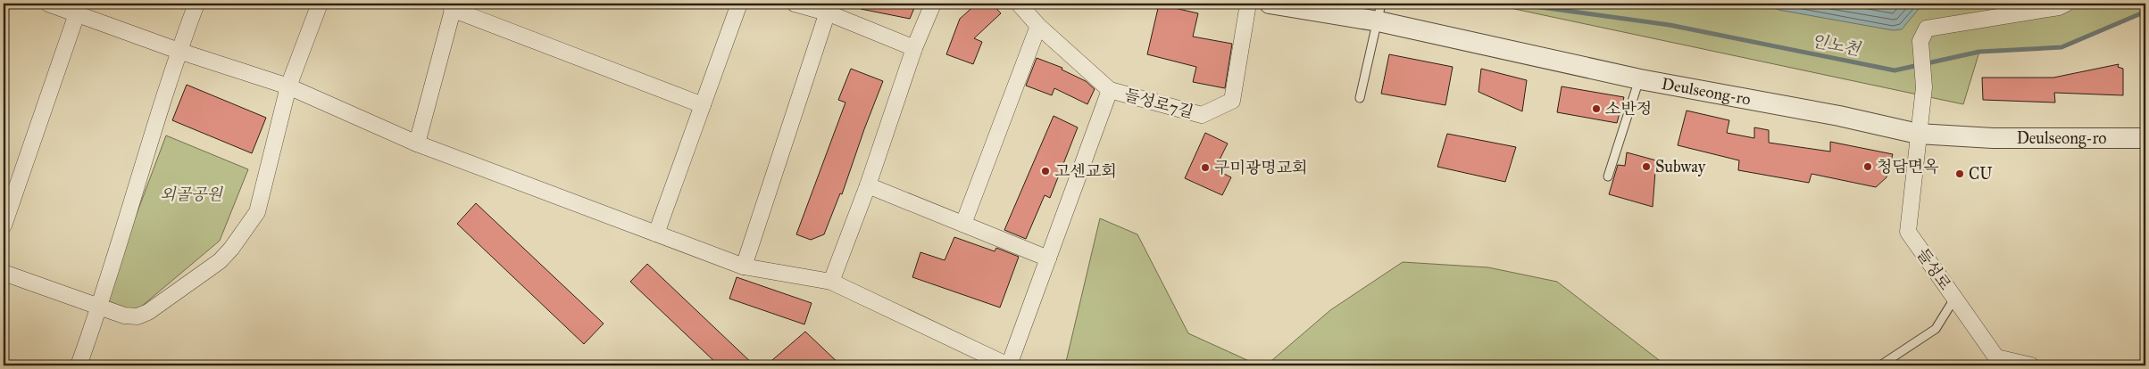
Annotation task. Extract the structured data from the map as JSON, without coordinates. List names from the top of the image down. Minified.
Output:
{"streets":{"street":["Deulseong-ro","들성로7길","들성로"]},"crossings":[["Deulseong-ro","들성로"]],"water":["인노천"],"parks":["외골공원"],"places":["소반정","Subway","청담면옥","구미광명교회","고센교회","CU"]}
